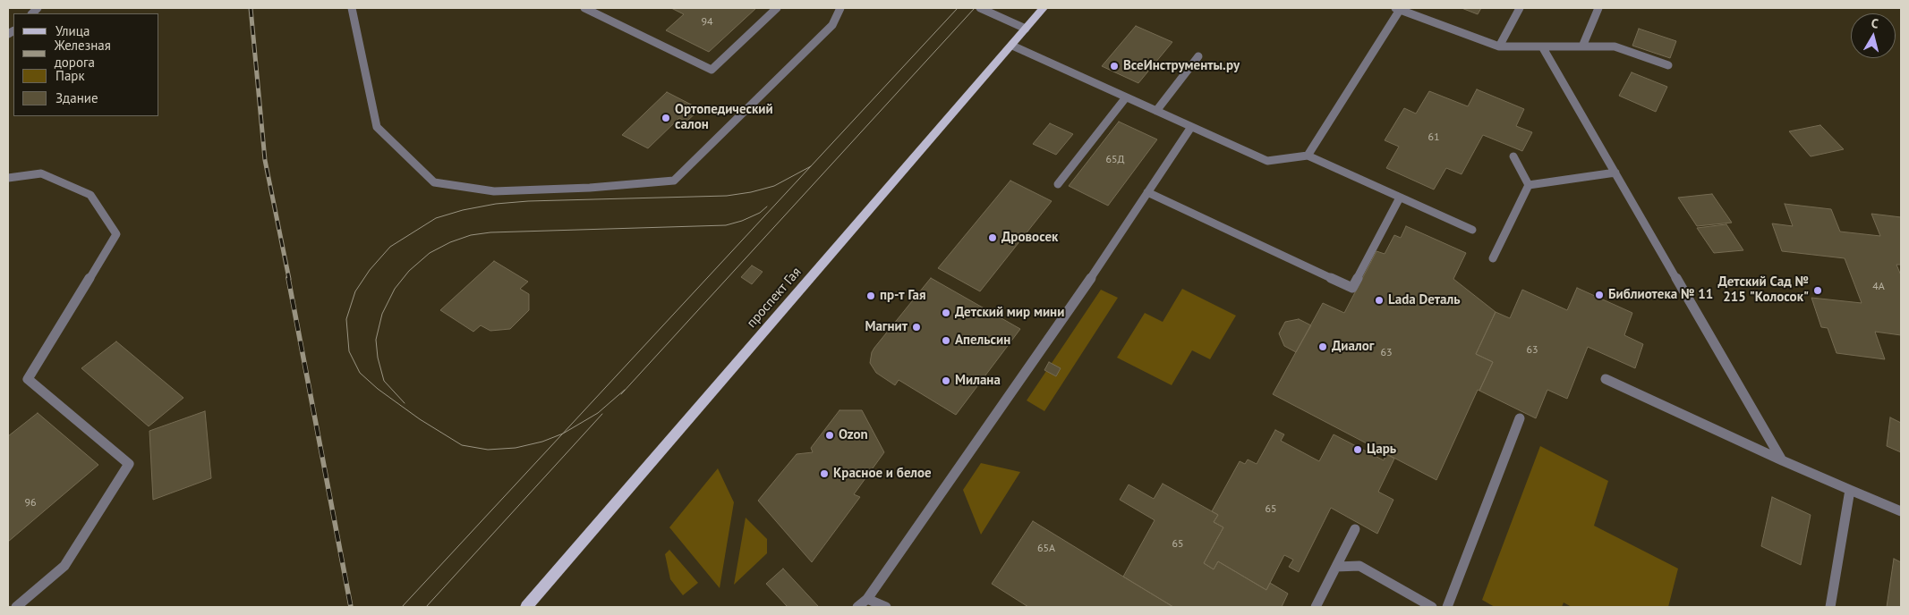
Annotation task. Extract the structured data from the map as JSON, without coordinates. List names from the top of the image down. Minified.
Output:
{"streets":{"main road":["проспект Гая"]},"places":["ВсеИнструменты.ру","Ортопедический салон","Дровосек","Детский Сад № 215 \"Колосок\"","Библиотека № 11","пр-т Гая","Lada Dеталь","Детский мир мини","Магнит","Апельсин","Диалог","Милана","Ozon","Царь","Красное и белое"],"house_numbers":["94","61","65Д","4А","63","63","96","65","65","65А"],"legend":["Улица","Железная дорога","Парк","Здание"],"north":"top"}
